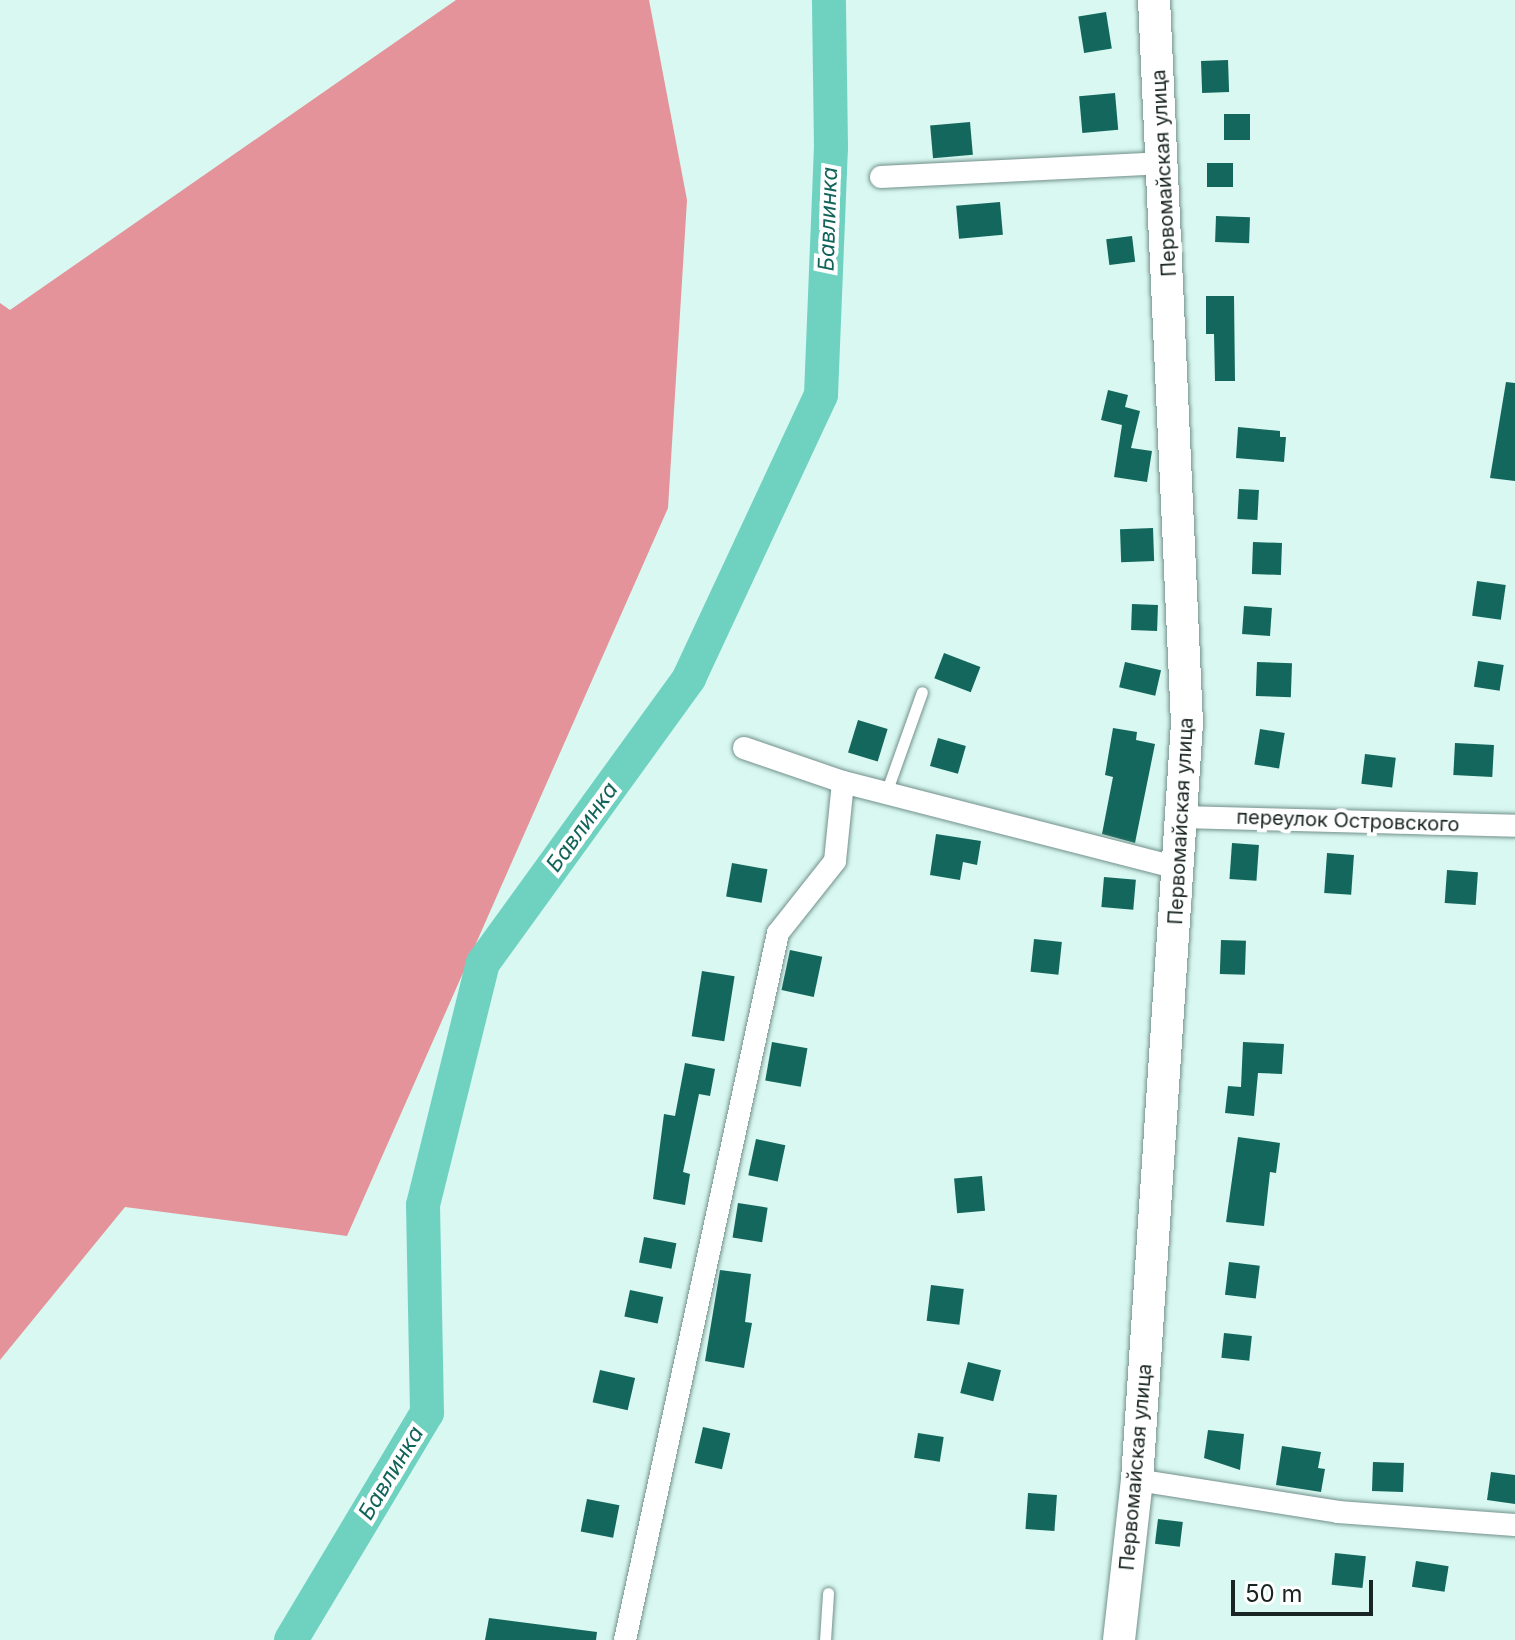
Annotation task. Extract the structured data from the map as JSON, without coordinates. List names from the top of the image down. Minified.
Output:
{"streets":{"street":["Первомайская улица","переулок Островского"]},"crossings":[["Первомайская улица","переулок Островского"]],"water":["Бавлинка"],"scale_bar":"50 m"}
